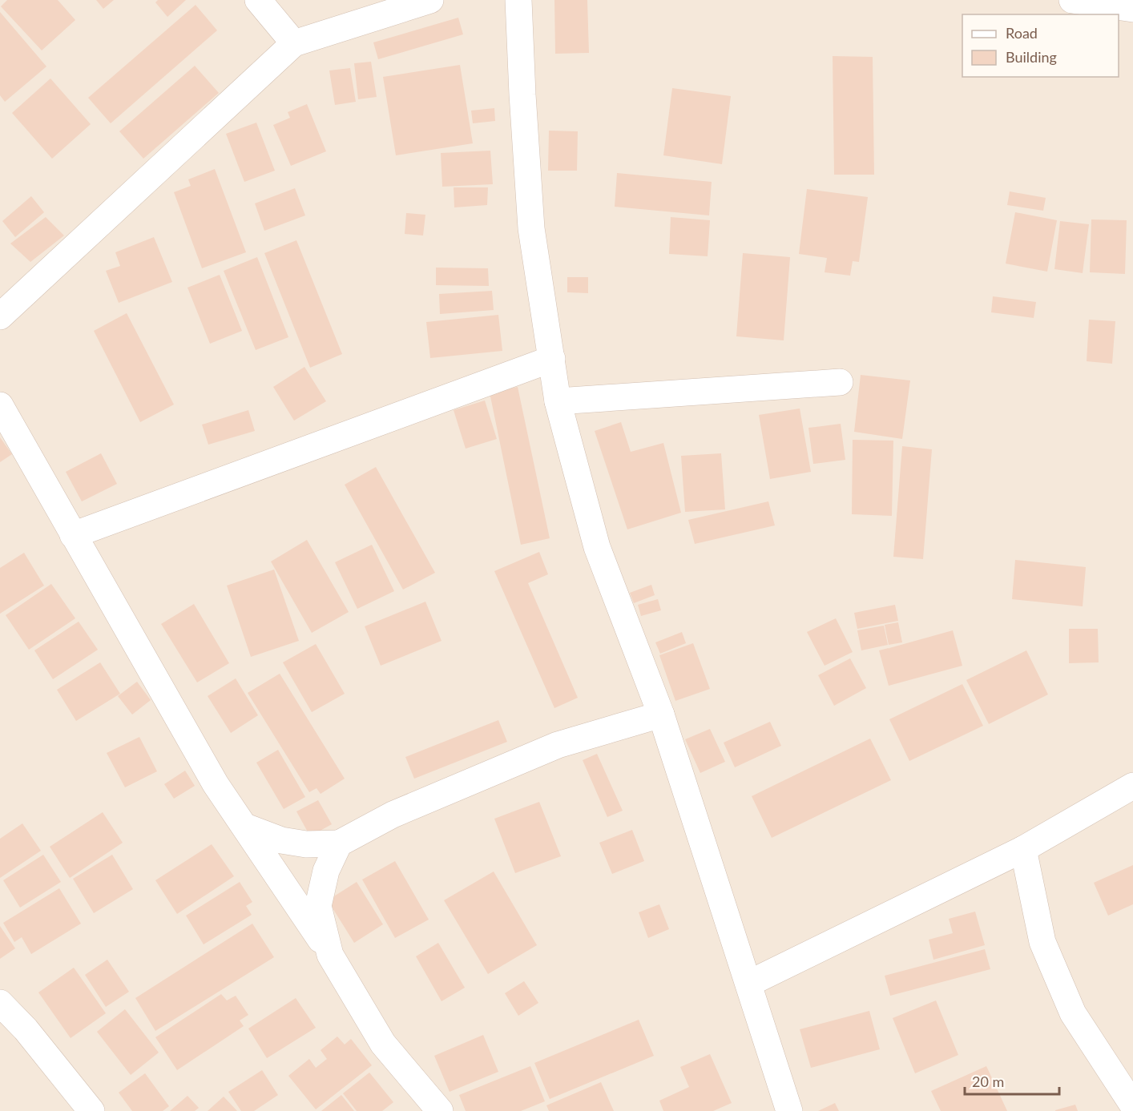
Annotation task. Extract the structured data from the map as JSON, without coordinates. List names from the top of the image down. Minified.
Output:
{"legend":["Road","Building"],"scale_bar":"20 m"}
